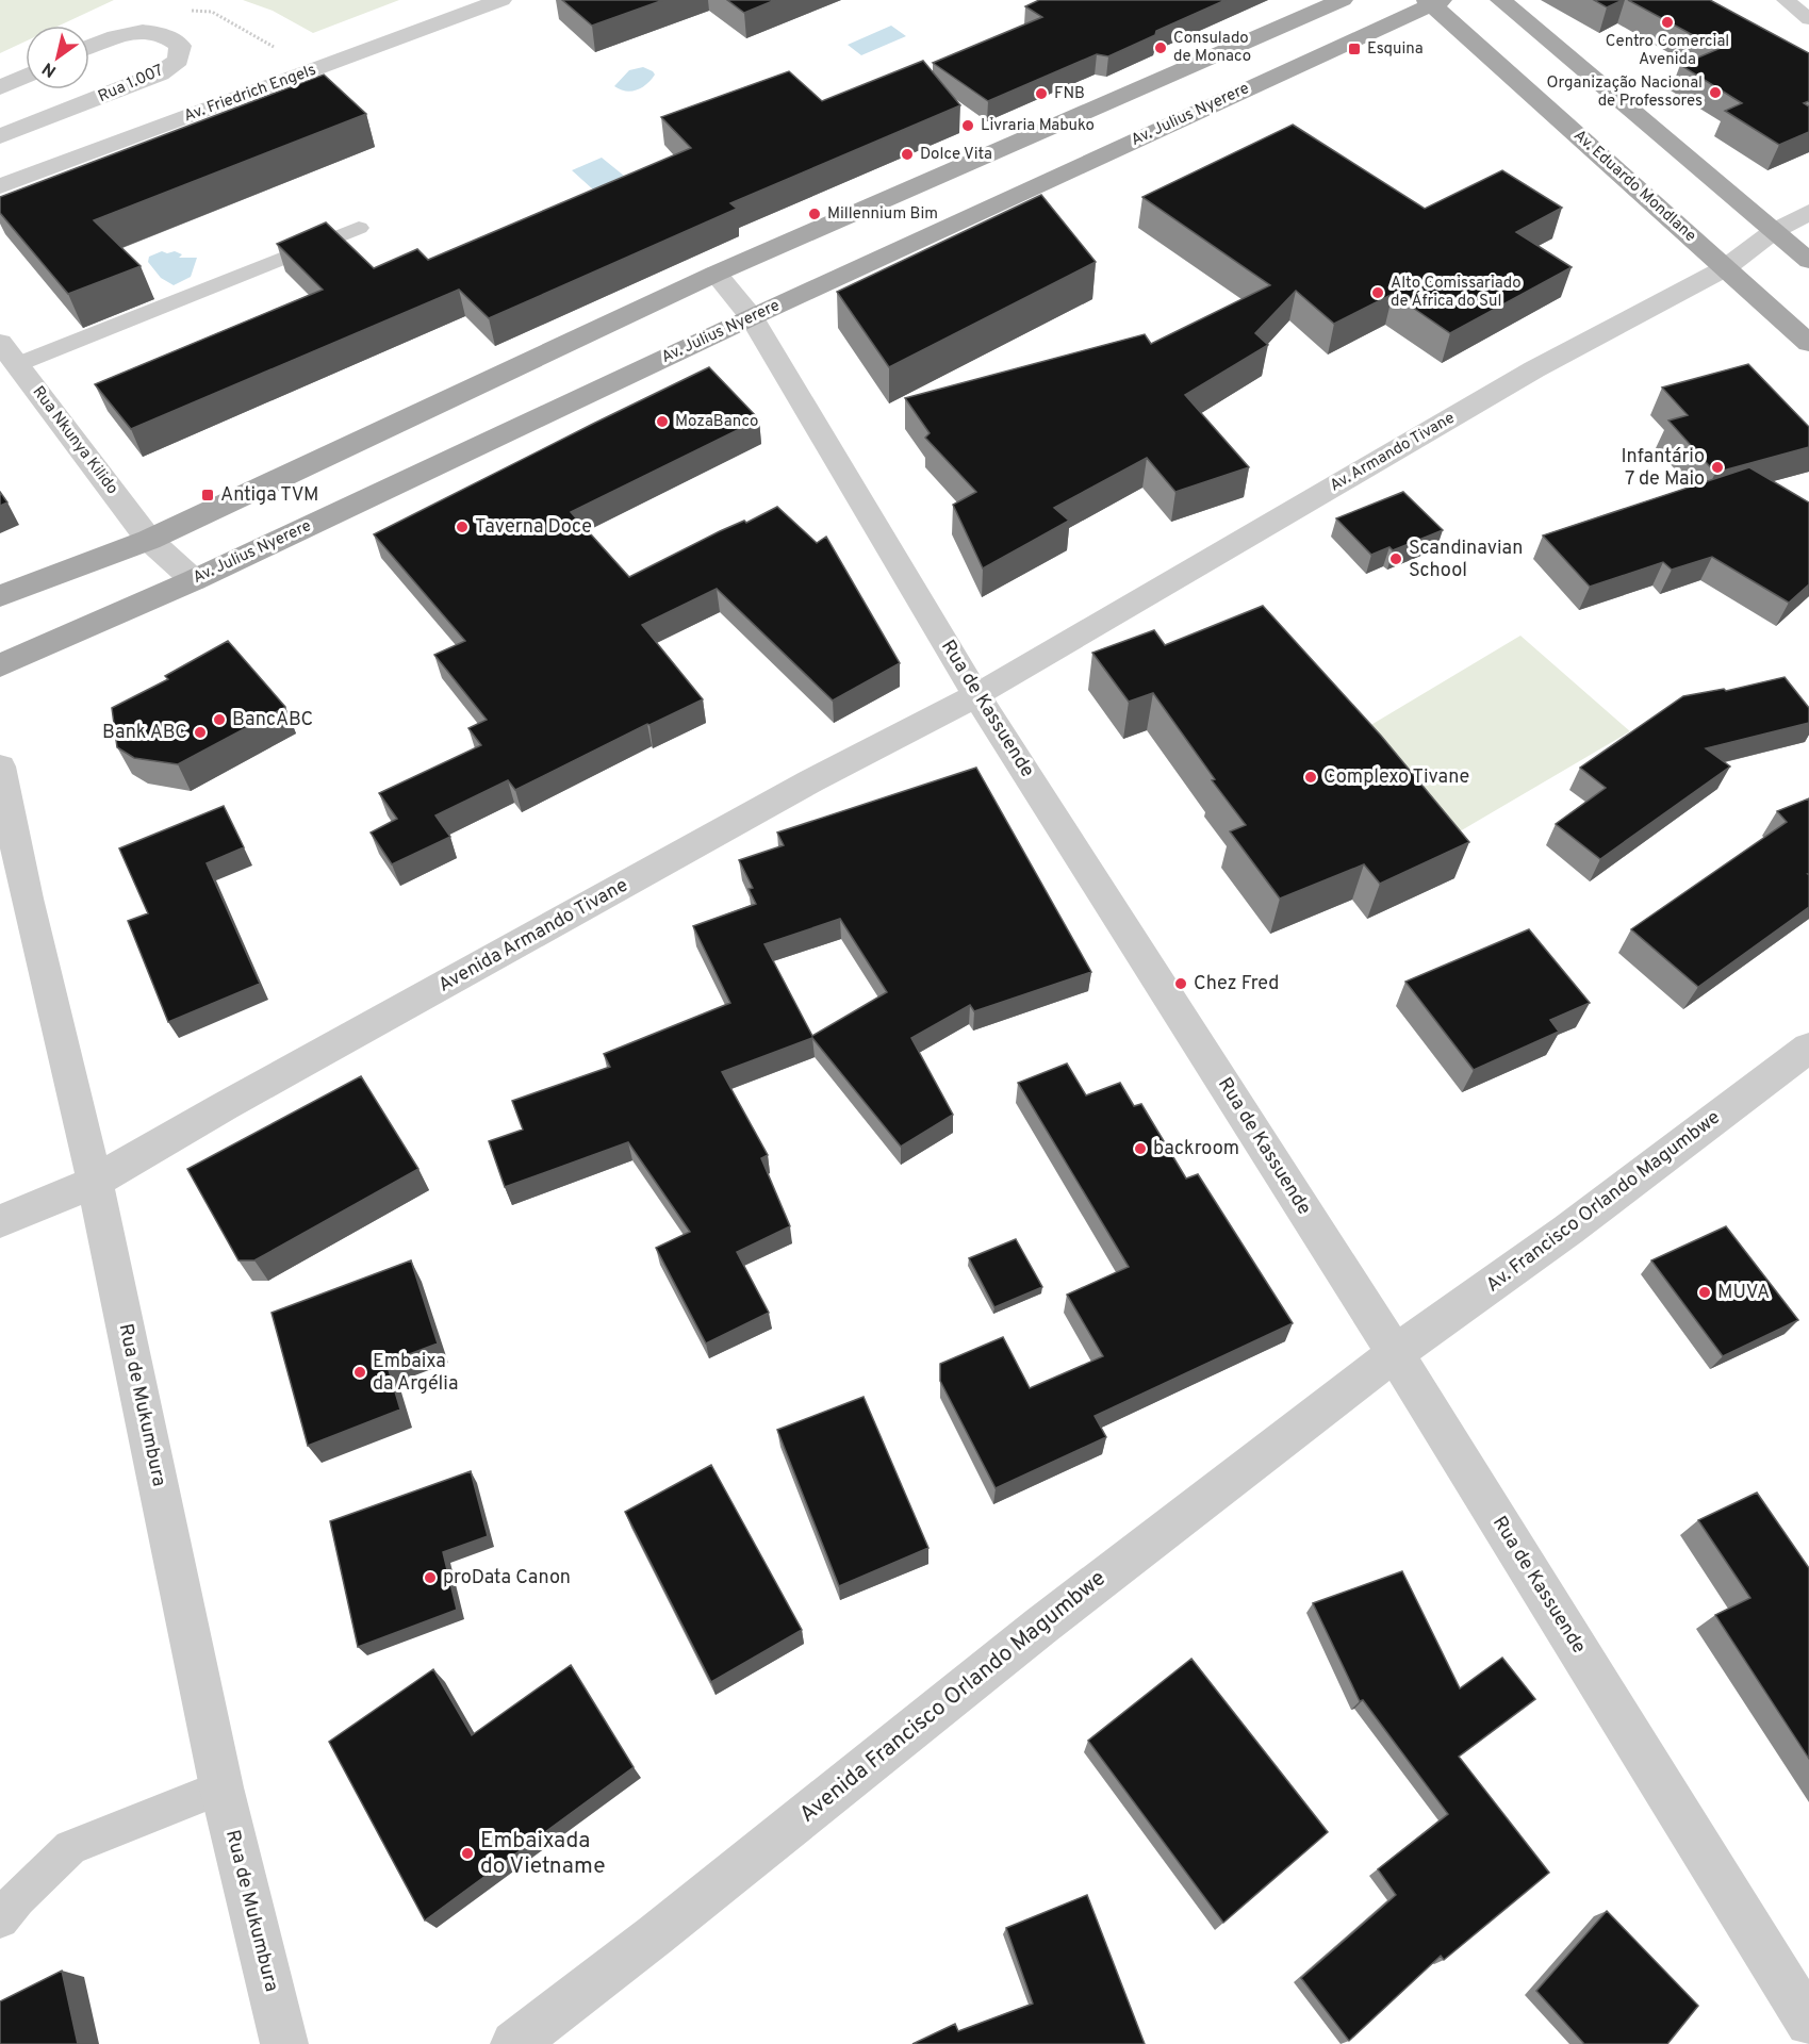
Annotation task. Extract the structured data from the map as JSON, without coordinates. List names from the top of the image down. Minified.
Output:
{"streets":{"main road":["Av. Julius Nyerere","Av. Eduardo Mondlane"],"street":["Rua 1.007","Av. Friedrich Engels","Rua Nkunya Kilido","Av. Armando Tivane","Rua de Kassuende","Avenida Armando Tivane","Av. Francisco Orlando Magumbwe","Rua de Mukumbura","Avenida Francisco Orlando Magumbwe"]},"crossings":[["Av. Julius Nyerere","Av. Eduardo Mondlane"],["Av. Julius Nyerere","Rua Nkunya Kilido"],["Av. Julius Nyerere","Rua de Kassuende"],["Av. Eduardo Mondlane","Av. Armando Tivane"],["Av. Armando Tivane","Rua de Kassuende"],["Av. Armando Tivane","Avenida Armando Tivane"],["Rua de Kassuende","Avenida Armando Tivane"],["Rua de Kassuende","Av. Francisco Orlando Magumbwe"],["Rua de Kassuende","Avenida Francisco Orlando Magumbwe"],["Avenida Armando Tivane","Rua de Mukumbura"],["Av. Francisco Orlando Magumbwe","Avenida Francisco Orlando Magumbwe"]],"places":{"other":["Centro Comercial Avenida","Consulado de Monaco","Organização Nacional de Professores","FNB","Livraria Mabuko","Dolce Vita","Millennium Bim","Alto Comissariado de África do Sul","MozaBanco","Infantário 7 de Maio","Taverna Doce","Scandinavian School","BancABC","Bank ABC","Complexo Tivane","Chez Fred","backroom","MUVA","Embaixa da Argélia","proData Canon","Embaixada do Vietname"],"transit":["Esquina","Antiga TVM"]},"north":"bottom left"}
